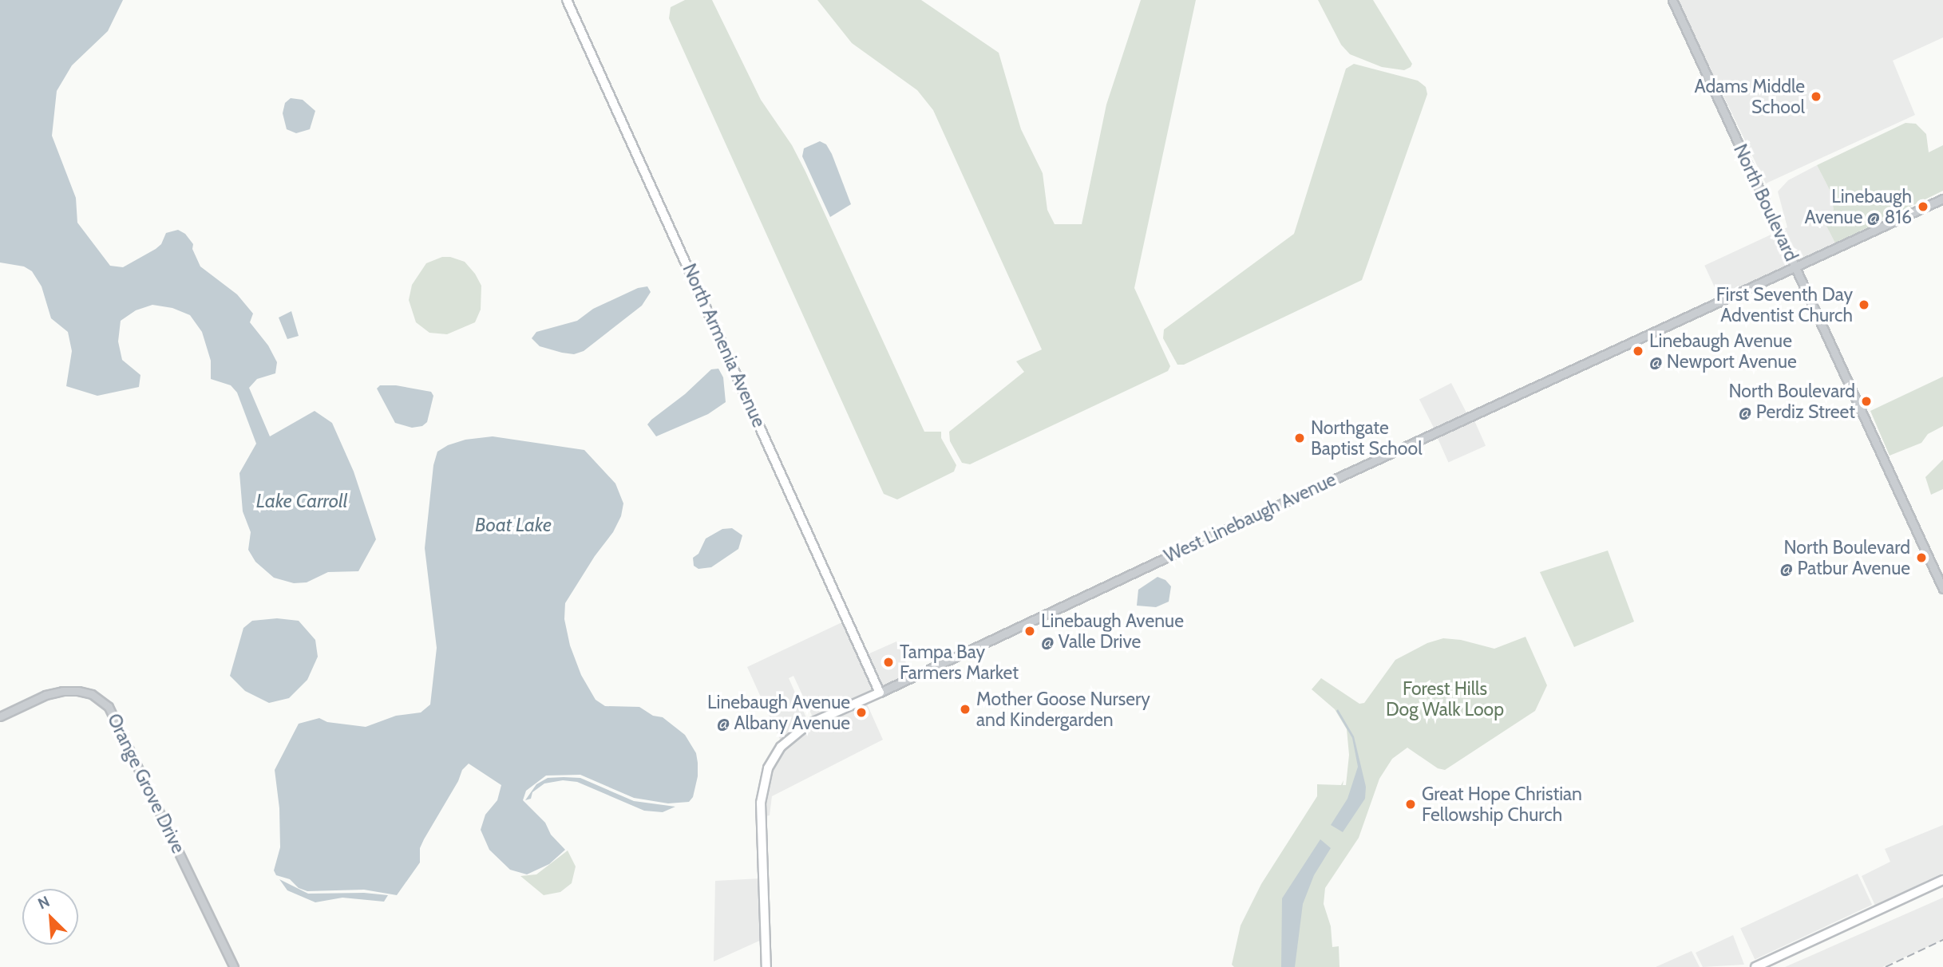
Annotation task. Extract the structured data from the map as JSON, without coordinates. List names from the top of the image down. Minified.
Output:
{"streets":{"main road":["North Armenia Avenue","West Linebaugh Avenue"],"street":["North Boulevard","Orange Grove Drive"]},"crossings":[["North Boulevard","West Linebaugh Avenue"],["North Armenia Avenue","West Linebaugh Avenue"]],"water":["Lake Carroll","Boat Lake"],"parks":["Forest Hills Dog Walk Loop"],"places":["Adams Middle School","Linebaugh Avenue @ 816","First Seventh Day Adventist Church","Linebaugh Avenue @ Newport Avenue","North Boulevard @ Perdiz Street","Northgate Baptist School","North Boulevard @ Patbur Avenue","Linebaugh Avenue @ Valle Drive","Tampa Bay Farmers Market","Mother Goose Nursery and Kindergarden","Linebaugh Avenue @ Albany Avenue","Great Hope Christian Fellowship Church"],"north":"top left"}
